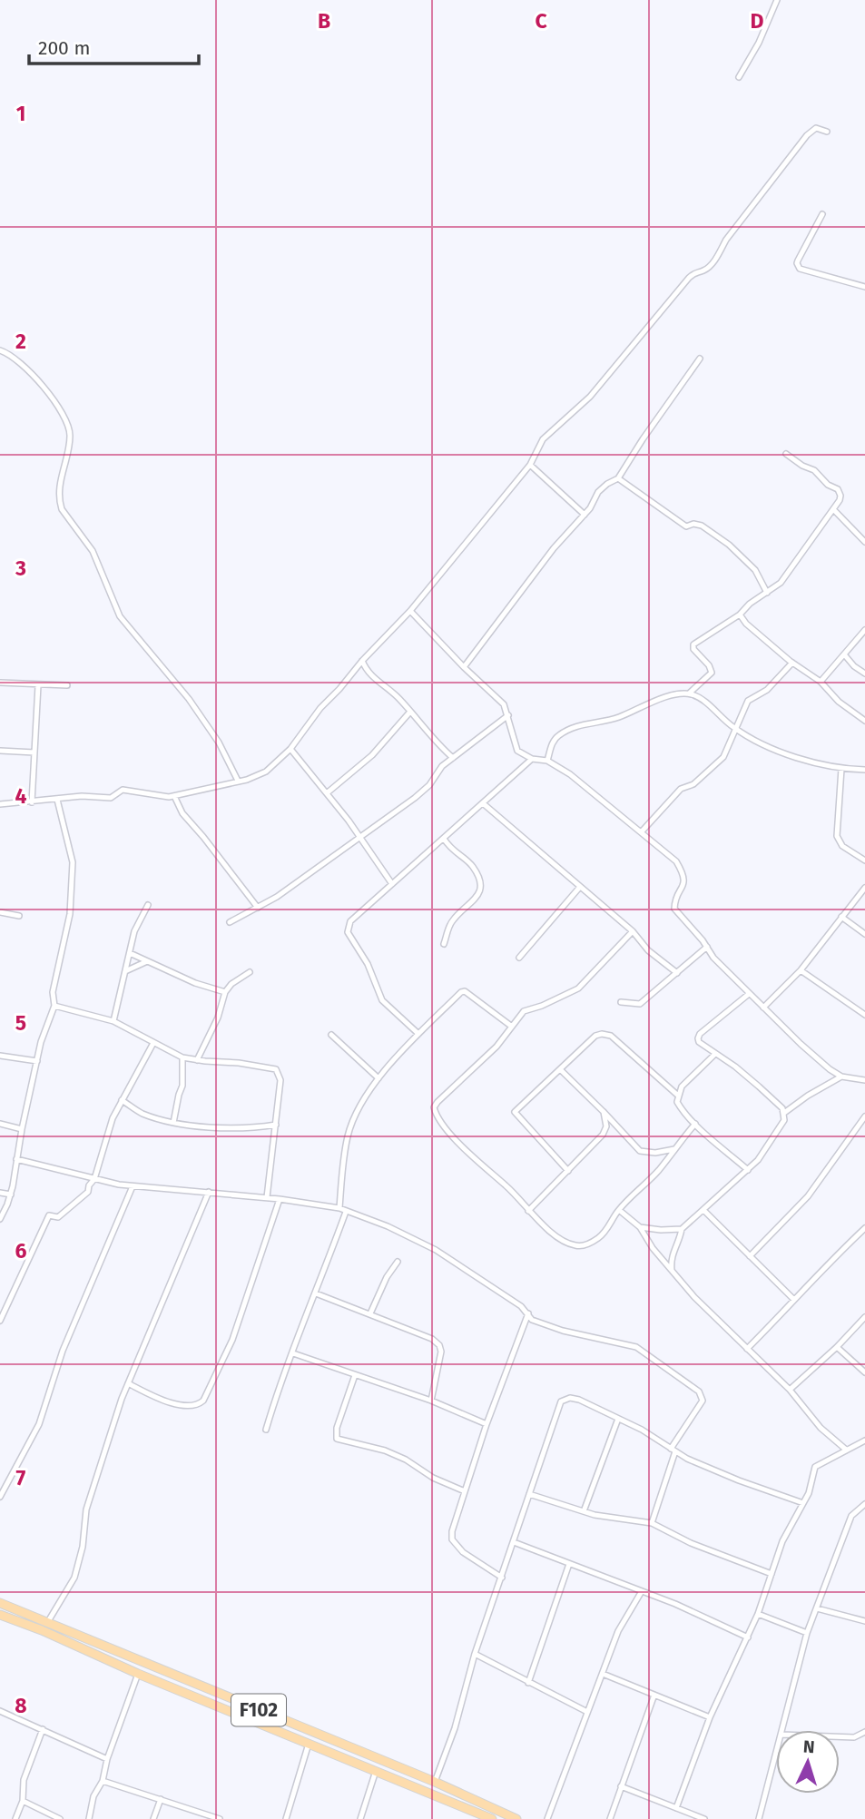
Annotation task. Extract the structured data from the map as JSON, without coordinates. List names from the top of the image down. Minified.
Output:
{"streets":{"main road":["F102"]},"scale_bar":"200 m","north":"top","grid":{"columns":["B","C","D"],"rows":["1","2","3","4","5","6","7","8"]}}
